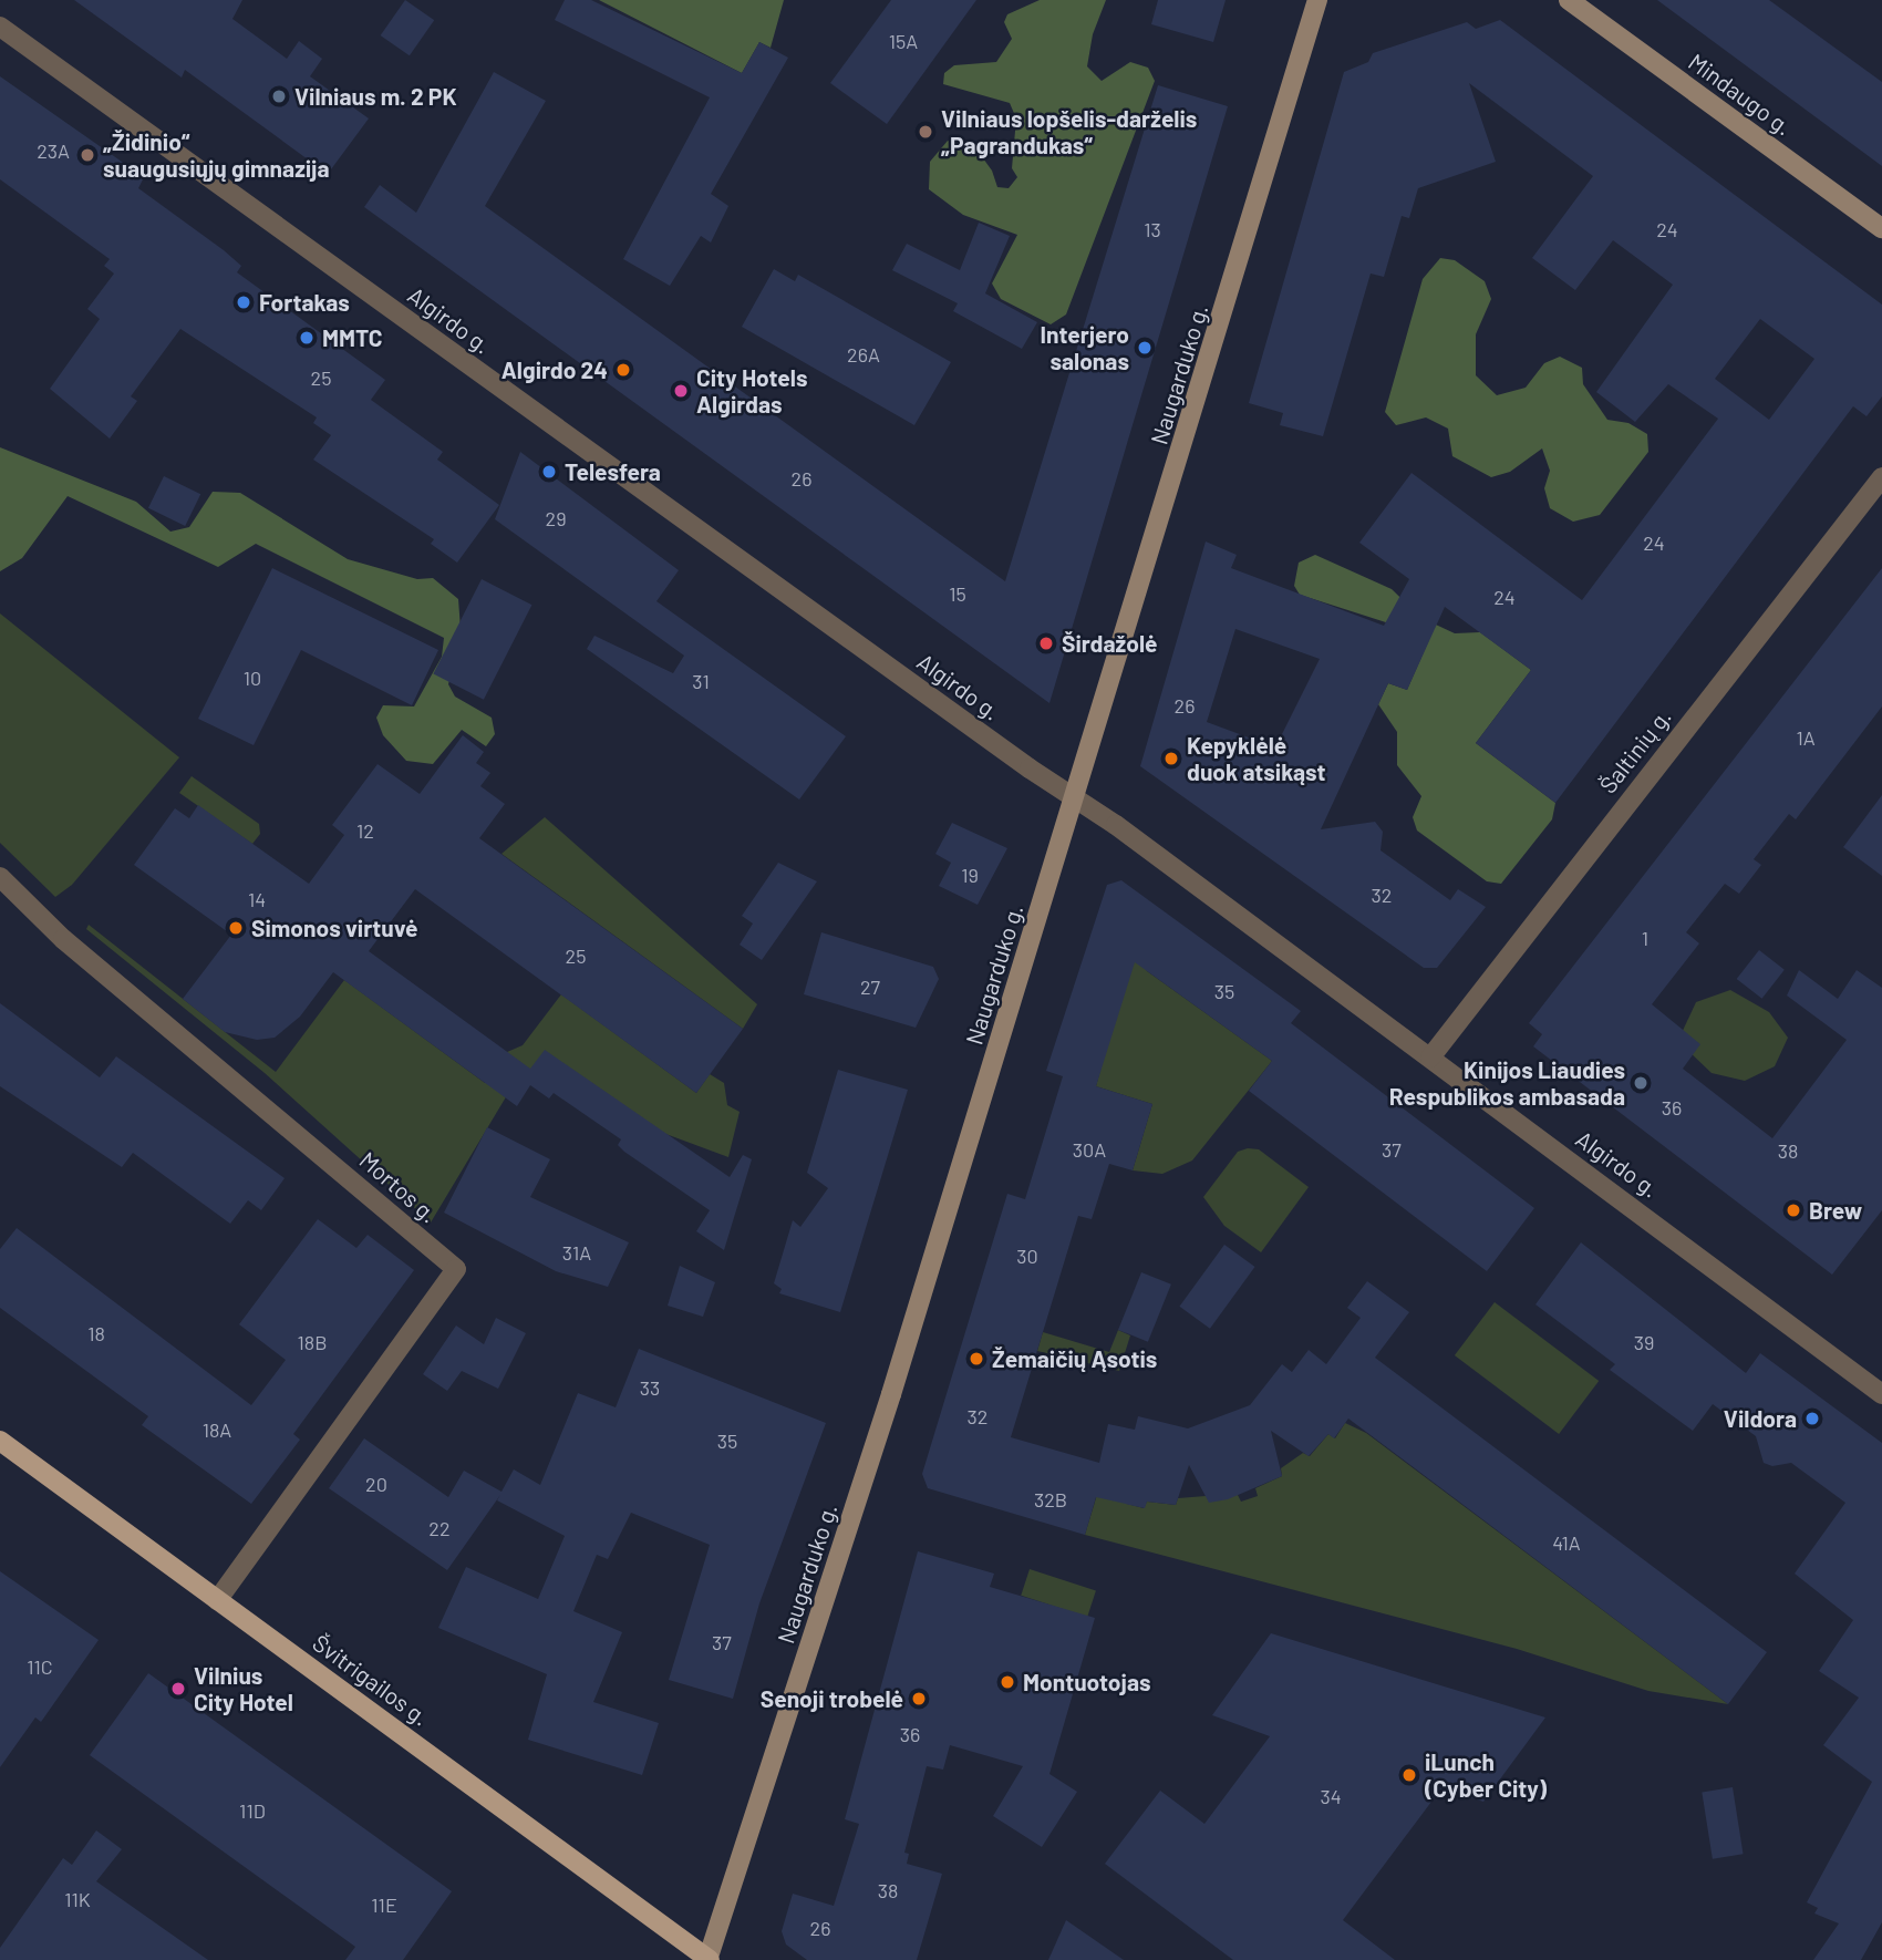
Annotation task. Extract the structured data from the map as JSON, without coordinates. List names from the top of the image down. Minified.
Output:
{"streets":{"main road":["Mindaugo g.","Naugarduko g.","Švitrigailos g."],"street":["Algirdo g.","Šaltinių g.","Mortos g."]},"crossings":[["Algirdo g.","Naugarduko g."],["Algirdo g.","Šaltinių g."],["Naugarduko g.","Švitrigailos g."],["Mortos g.","Švitrigailos g."]],"places":["Vilniaus m. 2 PK","Vilniaus lopšelis-darželis „Pagrandukas“","„Židinio“ suaugusiųjų gimnazija","Fortakas","MMTC","Interjero salonas","Algirdo 24","City Hotels Algirdas","Telesfera","Širdažolė","Kepyklėlė duok atsikąst","Simonos virtuvė","Kinijos Liaudies Respublikos ambasada","Brew","Žemaičių Ąsotis","Vildora","Montuotojas","Vilnius City Hotel","Senoji trobelė","iLunch (Cyber City)"],"house_numbers":["15A","23A","13","24","26A","25","26","29","24","15","24","10","31","26","1A","12","19","32","14","1","25","27","35","36","30A","37","38","31A","30","18","18B","39","33","32","18A","35","20","32B","22","41A","37","11C","36","34","11D","38","11K","11E","26"]}
